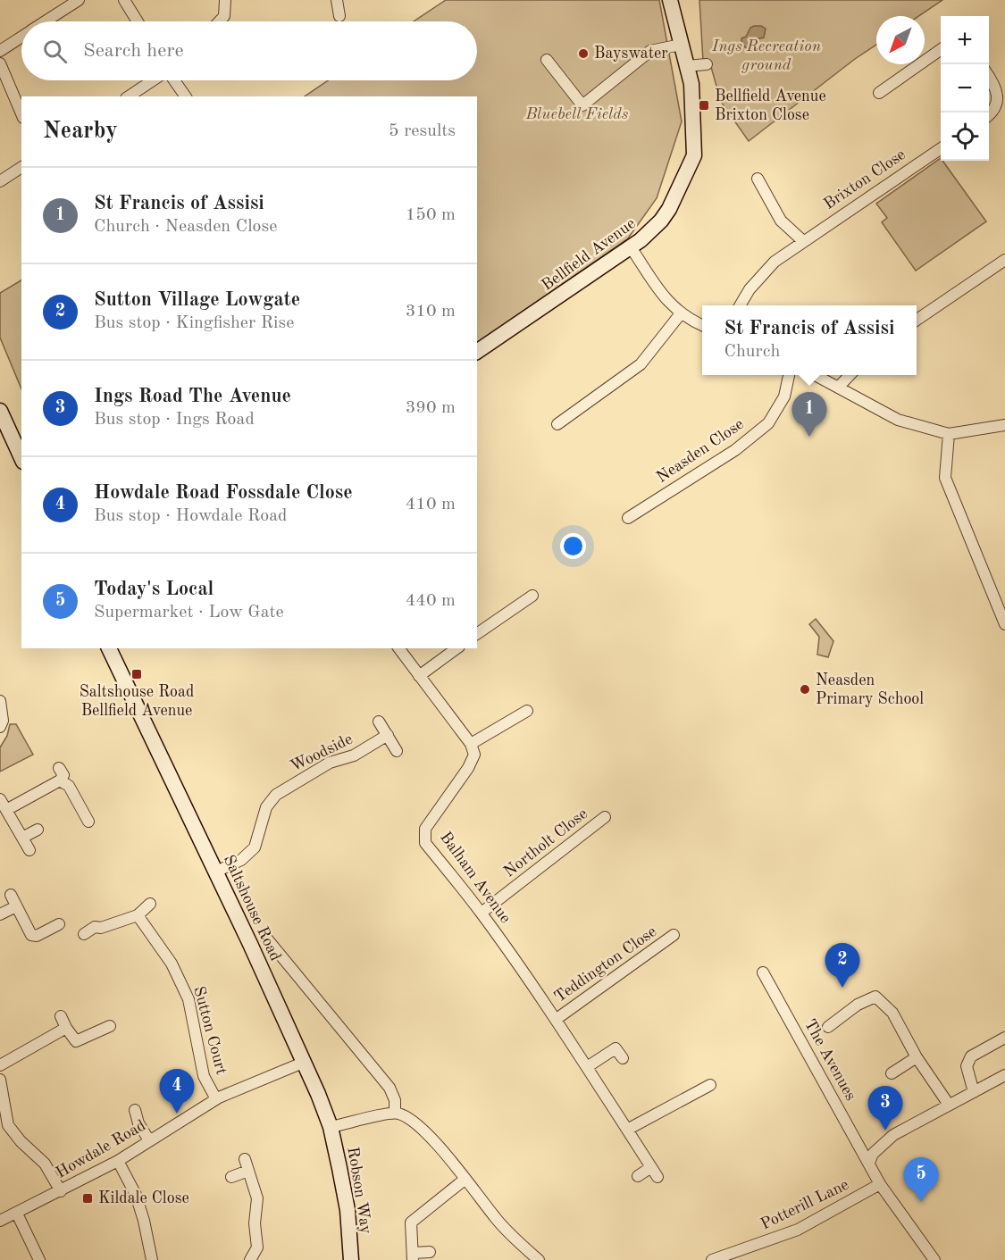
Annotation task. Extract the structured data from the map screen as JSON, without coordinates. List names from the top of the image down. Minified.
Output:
{"streets":{"main road":["Bellfield Avenue","Saltshouse Road","Robson Way"],"street":["Brixton Close","Neasden Close","Woodside","Northolt Close","Balham Avenue","Teddington Close","Sutton Court","The Avenues","Howdale Road","Potterill Lane"]},"crossings":[["Woodside","Saltshouse Road"],["Northolt Close","Balham Avenue"],["Balham Avenue","Teddington Close"],["Saltshouse Road","Howdale Road"],["Saltshouse Road","Robson Way"],["Sutton Court","Howdale Road"],["The Avenues","Potterill Lane"]],"parks":["Ings Recreation ground","Bluebell Fields"],"places":{"other":["Bayswater","Neasden Primary School"],"transit":["Bellfield Avenue Brixton Close","Saltshouse Road Bellfield Avenue","Kildale Close"]},"north":"bottom left","page":{"map_buttons":["+","−"],"search":"Search here","heading":["Nearby","5 results"],"list":[{"mark":"1","name":"St Francis of Assisi","note":"Church · Neasden Close","value":"150 m"},{"mark":"2","name":"Sutton Village Lowgate","note":"Bus stop · Kingfisher Rise","value":"310 m"},{"mark":"3","name":"Ings Road The Avenue","note":"Bus stop · Ings Road","value":"390 m"},{"mark":"4","name":"Howdale Road Fossdale Close","note":"Bus stop · Howdale Road","value":"410 m"},{"mark":"5","name":"Today's Local","note":"Supermarket · Low Gate","value":"440 m"}],"popup":["St Francis of Assisi","Church"],"pins":["1","2","4","3","5"]}}
